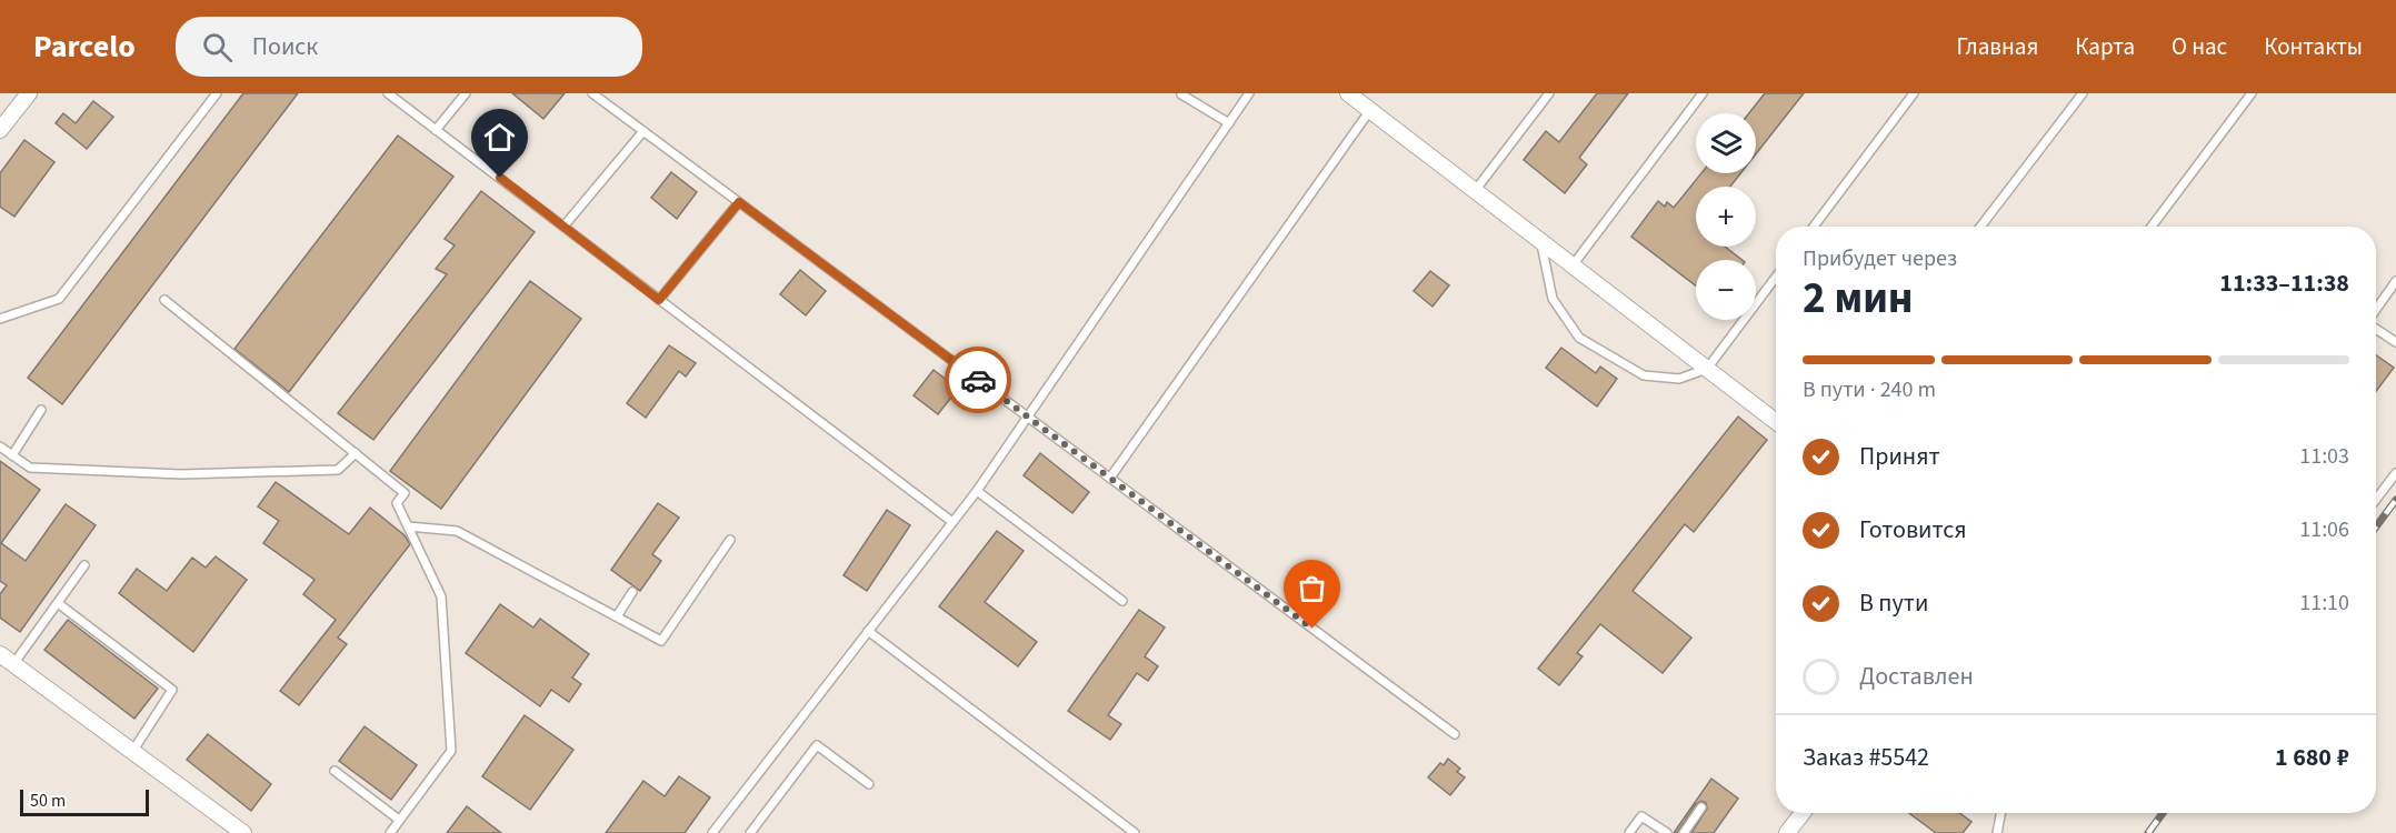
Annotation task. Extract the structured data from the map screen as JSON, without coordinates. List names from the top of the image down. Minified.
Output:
{"scale_bar":"50 m","page":{"header":"Parcelo","search":"Поиск","nav":["Главная","Карта","О нас","Контакты"],"map_buttons":["+","−"],"heading":["2 мин","Прибудет через","11:33–11:38"],"panel":["Заказ #5542","1 680 ₽"],"bar":"В пути · 240 m","list":[["Принят","11:03"],["Готовится","11:06"],["В пути","11:10"],"Доставлен"],"scale":"50 m"}}
